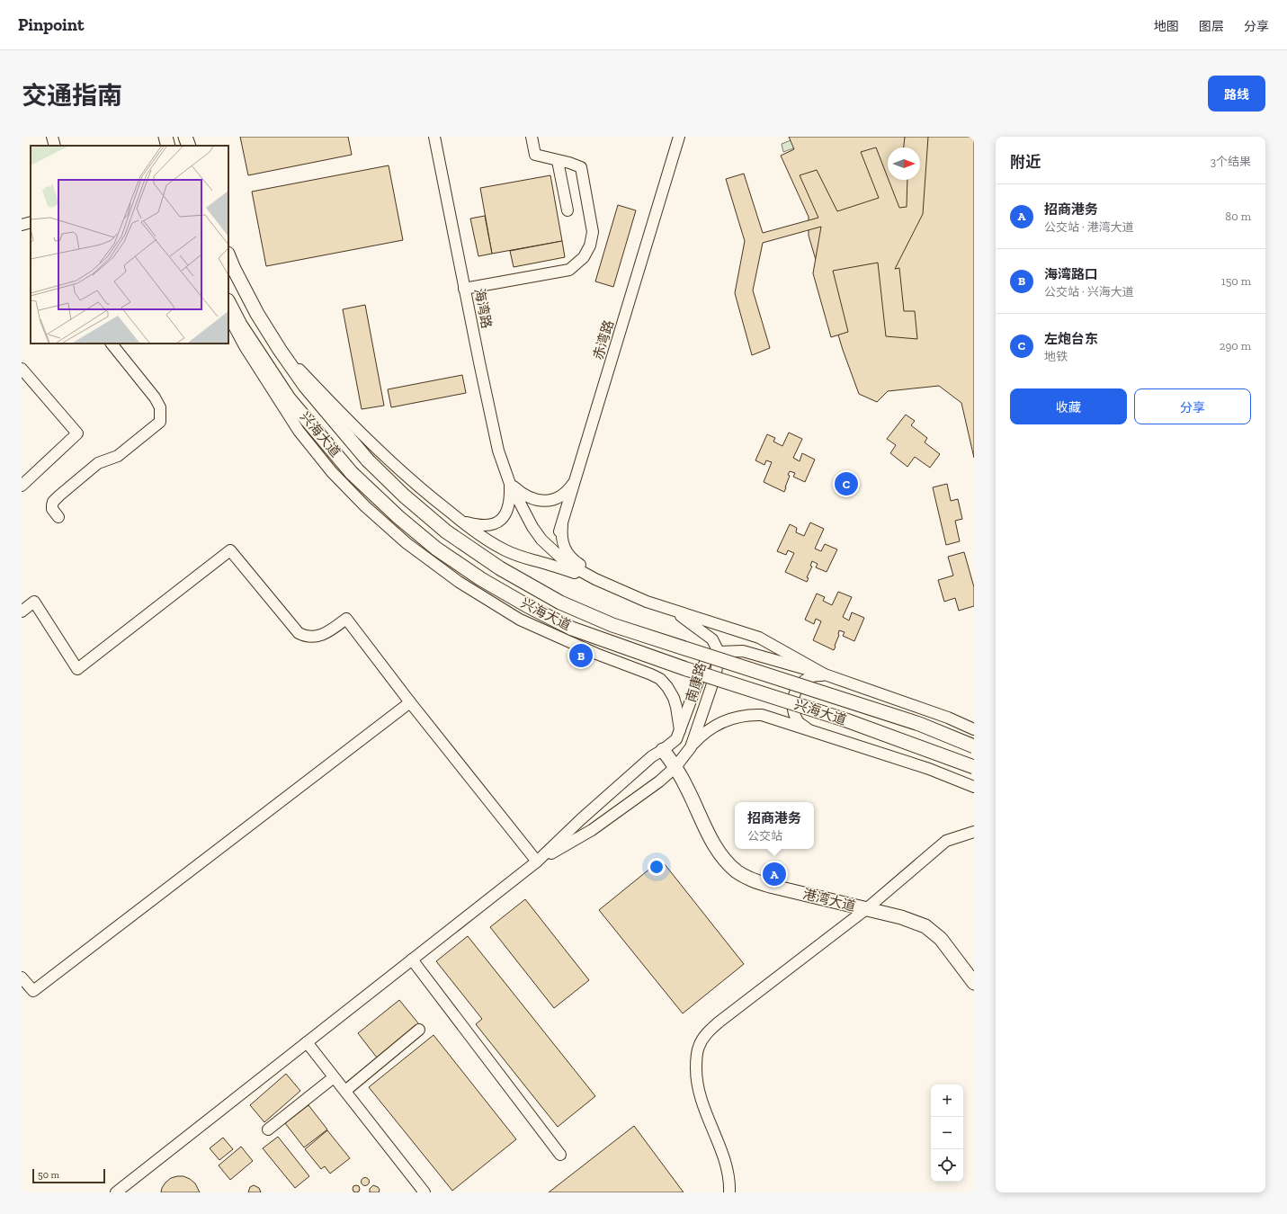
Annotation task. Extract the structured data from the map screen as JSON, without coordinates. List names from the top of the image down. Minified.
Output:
{"streets":{"main road":["兴海大道","港湾大道"],"street":["海湾路","赤湾路","南康路"]},"crossings":[["海湾路","兴海大道"],["赤湾路","兴海大道"],["兴海大道","南康路"],["南康路","港湾大道"]],"scale_bar":"50 m","north":"right","page":{"header":"Pinpoint","nav":["地图","图层","分享"],"title":"交通指南","buttons":["路线",["收藏","分享"]],"heading":["附近","3个结果"],"list":[{"mark":"A","name":"招商港务","note":"公交站 · 港湾大道","value":"80 m"},{"mark":"B","name":"海湾路口","note":"公交站 · 兴海大道","value":"150 m"},{"mark":"C","name":"左炮台东","note":"地铁","value":"290 m"}],"pins":["C","B","A"],"popup":["招商港务","公交站"],"map_buttons":["+","−"],"scale":"50 m"}}
